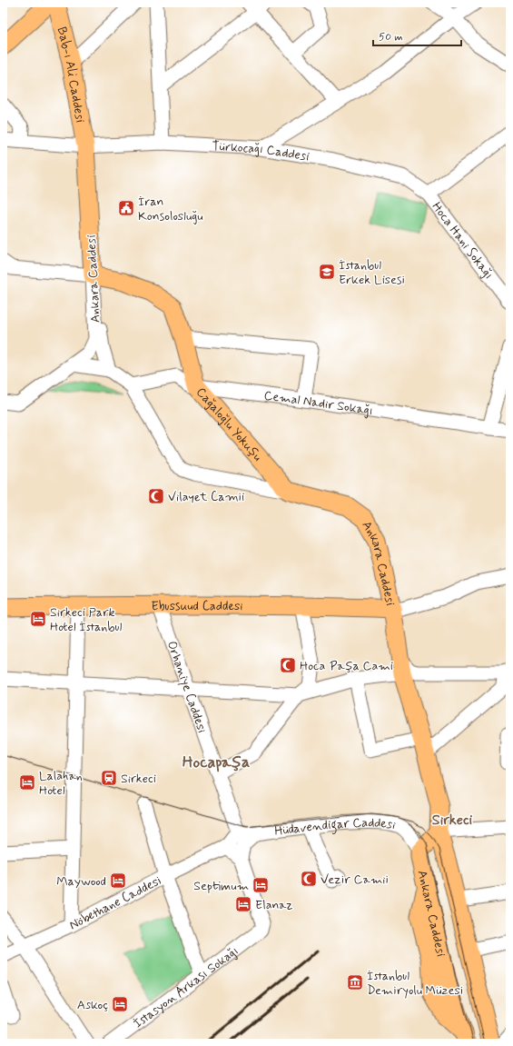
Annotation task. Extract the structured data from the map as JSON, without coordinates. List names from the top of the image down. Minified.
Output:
{"streets":{"main road":["Bab-ı Ali Caddesi","Ankara Caddesi","Cağaloğlu Yokuşu","Ebussuud Caddesi"],"street":["Türkocağı Caddesi","Hoca Hani Sokağı","Cemal Nadir Sokağı","Orhaniye Caddesi","Hüdavendigar Caddesi","Nöbethane Caddesi","İstasyon Arkası Sokağı"]},"crossings":[["Bab-ı Ali Caddesi","Türkocağı Caddesi"],["Bab-ı Ali Caddesi","Ankara Caddesi"],["Türkocağı Caddesi","Hoca Hani Sokağı"],["Türkocağı Caddesi","Ankara Caddesi"],["Ankara Caddesi","Cemal Nadir Sokağı"],["Ankara Caddesi","Cağaloğlu Yokuşu"],["Ankara Caddesi","Ebussuud Caddesi"],["Ankara Caddesi","Hüdavendigar Caddesi"],["Cemal Nadir Sokağı","Cağaloğlu Yokuşu"],["Ebussuud Caddesi","Orhaniye Caddesi"],["Orhaniye Caddesi","Hüdavendigar Caddesi"]],"districts":["Hocapaşa","Sirkeci"],"places":{"public building":["İran Konsolosluğu"],"school or university":["İstanbul Erkek Lisesi"],"mosque":["Vilayet Camii","Hoca Paşa Cami","Vezir Camii"],"hotel":["Sirkeci Park Hotel İstanbul","Lalahan Hotel","Maywood","Septimum","Elanaz","Askoç"],"station":["Sirkeci"],"museum":["İstanbul Demiryolu Müzesi"]},"scale_bar":"50 m"}
